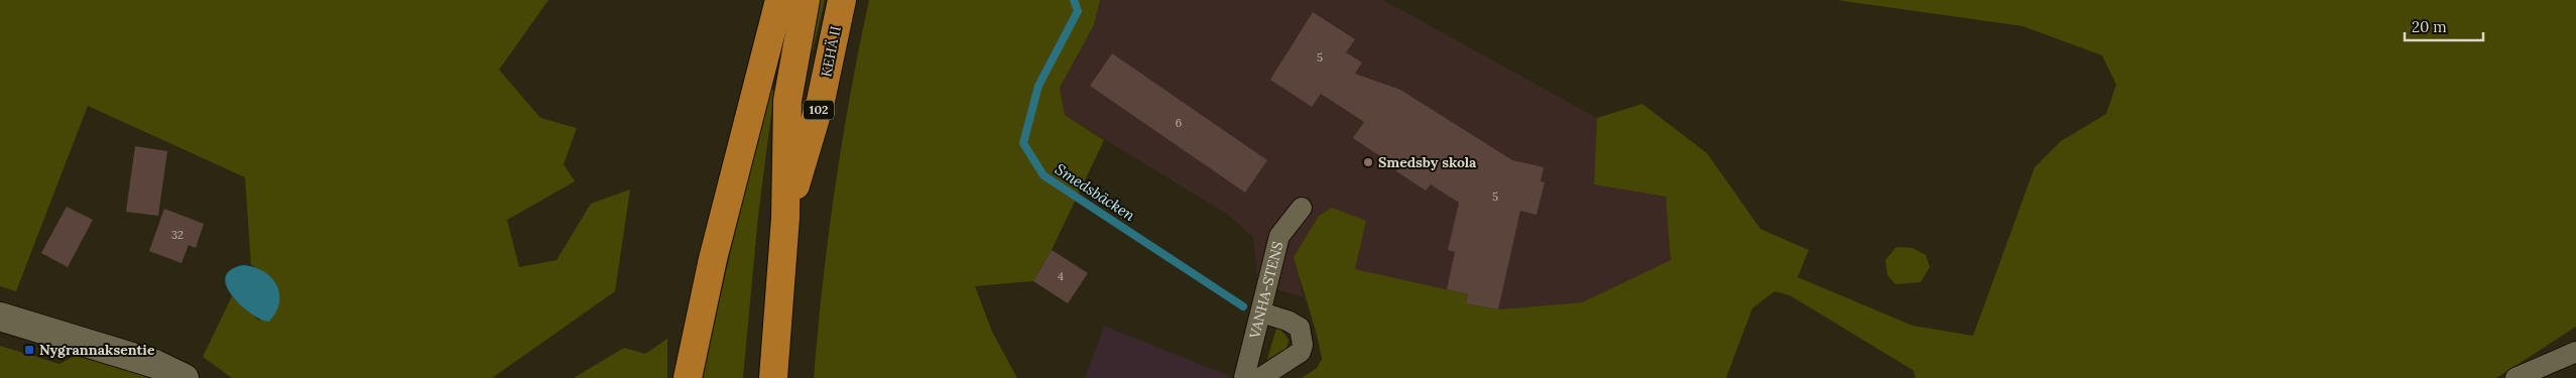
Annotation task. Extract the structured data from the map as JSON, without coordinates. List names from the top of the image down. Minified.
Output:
{"streets":{"highway":["KEHÄ II","102"],"street":["VANHA-STENS"]},"water":["Smedsbäcken"],"places":{"other":["Smedsby skola"],"transit":["Nygrannaksentie"]},"house_numbers":["5","6","5","32","4"],"scale_bar":"20 m"}
